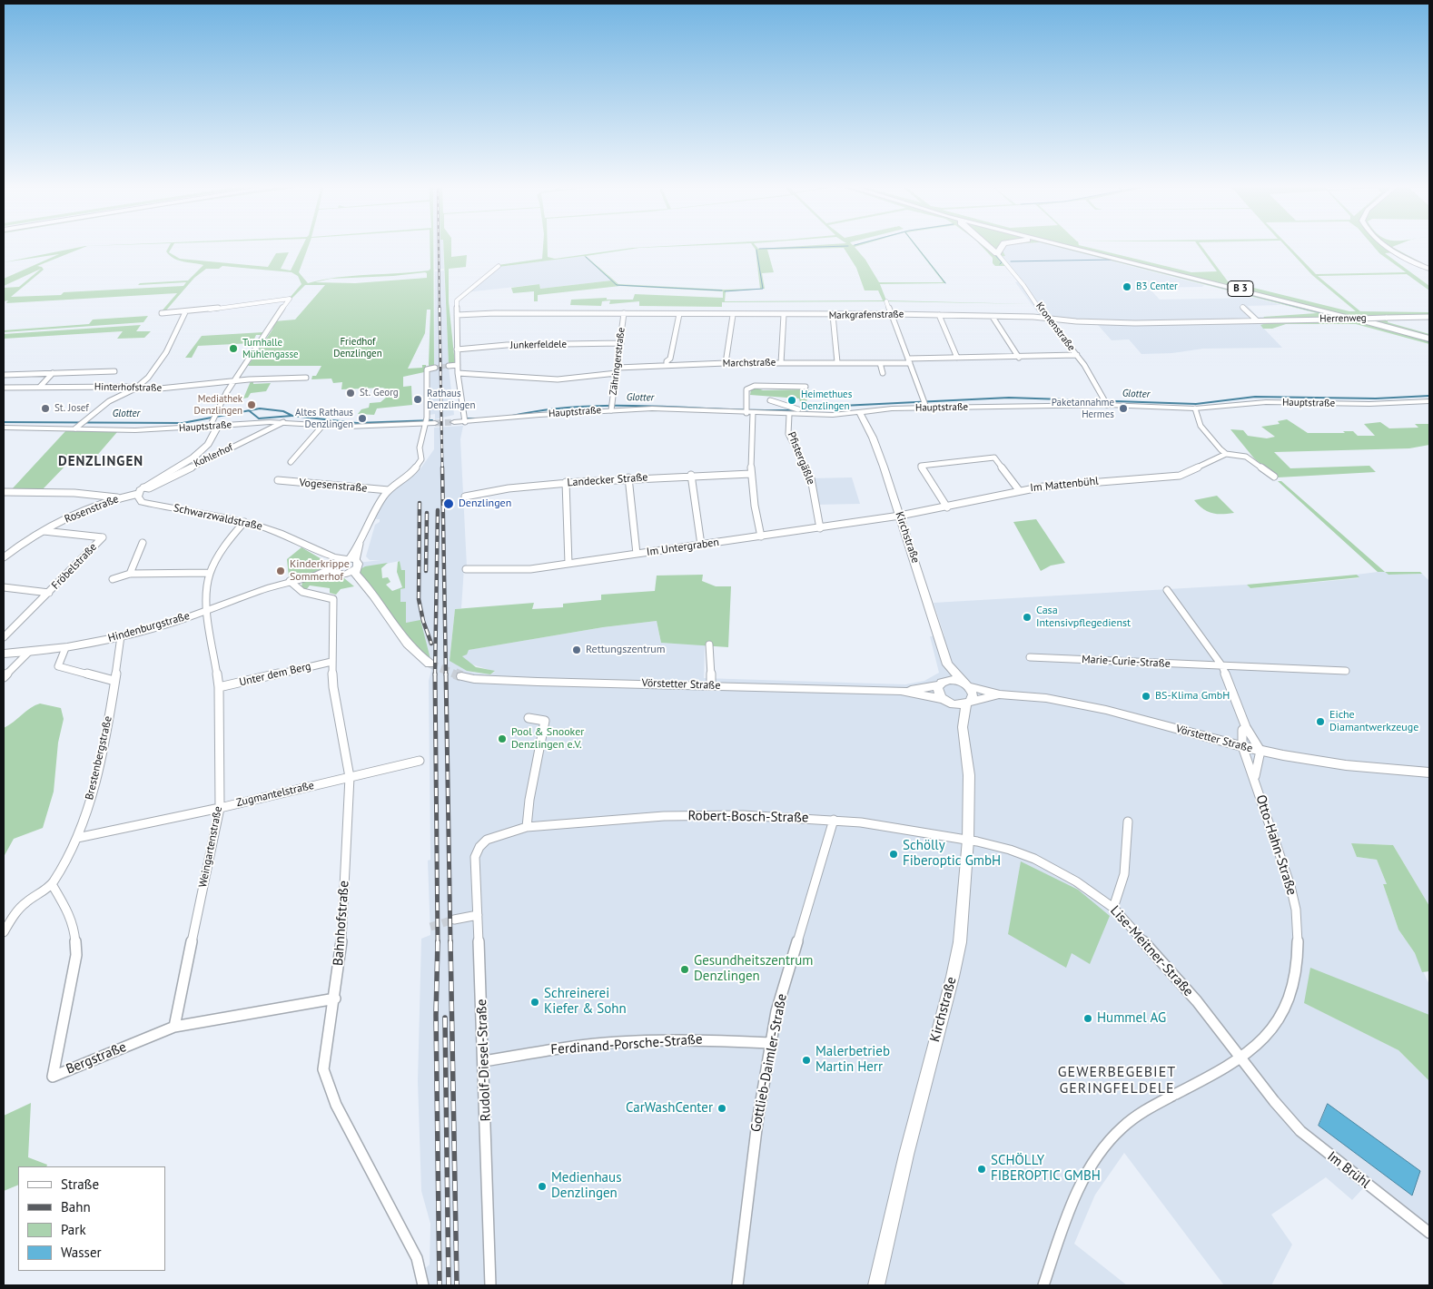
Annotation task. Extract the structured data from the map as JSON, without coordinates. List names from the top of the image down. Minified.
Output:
{"streets":{"highway":["B 3"],"main road":["Hauptstraße","Rosenstraße","Schwarzwaldstraße","Kirchstraße","Hindenburgstraße","Vörstetter Straße"],"street":["Markgrafenstraße","Herrenweg","Kronenstraße","Junkerfeldele","Zähringerstraße","Marchstraße","Hinterhofstraße","Kohlerhof","Pfistergäßle","Landecker Straße","Im Mattenbühl","Vogesenstraße","Im Untergraben","Fröbelstraße","Marie-Curie-Straße","Unter dem Berg","Brestenbergstraße","Zugmantelstraße","Robert-Bosch-Straße","Otto-Hahn-Straße","Weingartenstraße","Bahnhofstraße","Lise-Meitner-Straße","Ferdinand-Porsche-Straße","Bergstraße","Rudolf-Diesel-Straße","Gottlieb-Daimler-Straße","Im Brühl"]},"crossings":[["Markgrafenstraße","Herrenweg"],["Markgrafenstraße","Kronenstraße"],["Markgrafenstraße","Zähringerstraße"],["Kronenstraße","Marchstraße"],["Kronenstraße","Hauptstraße"],["Junkerfeldele","Zähringerstraße"],["Zähringerstraße","Marchstraße"],["Zähringerstraße","Hauptstraße"],["Hauptstraße","Kohlerhof"],["Hauptstraße","Pfistergäßle"],["Hauptstraße","Rosenstraße"],["Hauptstraße","Kirchstraße"],["Kohlerhof","Rosenstraße"],["Kohlerhof","Schwarzwaldstraße"],["Pfistergäßle","Im Untergraben"],["Im Mattenbühl","Kirchstraße"],["Im Mattenbühl","Im Untergraben"],["Rosenstraße","Schwarzwaldstraße"],["Rosenstraße","Fröbelstraße"],["Kirchstraße","Im Untergraben"],["Kirchstraße","Vörstetter Straße"],["Kirchstraße","Robert-Bosch-Straße"],["Kirchstraße","Lise-Meitner-Straße"],["Hindenburgstraße","Brestenbergstraße"],["Hindenburgstraße","Weingartenstraße"],["Hindenburgstraße","Bahnhofstraße"],["Unter dem Berg","Weingartenstraße"],["Unter dem Berg","Bahnhofstraße"],["Vörstetter Straße","Otto-Hahn-Straße"],["Brestenbergstraße","Zugmantelstraße"],["Brestenbergstraße","Bergstraße"],["Zugmantelstraße","Weingartenstraße"],["Zugmantelstraße","Bahnhofstraße"],["Robert-Bosch-Straße","Lise-Meitner-Straße"],["Robert-Bosch-Straße","Rudolf-Diesel-Straße"],["Robert-Bosch-Straße","Gottlieb-Daimler-Straße"],["Otto-Hahn-Straße","Lise-Meitner-Straße"],["Otto-Hahn-Straße","Im Brühl"],["Weingartenstraße","Bergstraße"],["Bahnhofstraße","Bergstraße"],["Lise-Meitner-Straße","Im Brühl"],["Ferdinand-Porsche-Straße","Rudolf-Diesel-Straße"],["Ferdinand-Porsche-Straße","Gottlieb-Daimler-Straße"]],"districts":["DENZLINGEN","GEWERBEGEBIET GERINGFELDELE"],"water":["Glotter"],"parks":["Friedhof Denzlingen"],"places":["B3 Center","Turnhalle Mühlengasse","St. Georg","Rathaus Denzlingen","Heimethues Denzlingen","Mediathek Denzlingen","St. Josef","Paketannahme Hermes","Altes Rathaus Denzlingen","Denzlingen","Kinderkrippe Sommerhof","Casa Intensivpflegedienst","Rettungszentrum","BS-Klima GmbH","Eiche Diamantwerkzeuge","Pool & Snooker Denzlingen e.V.","Schölly Fiberoptic GmbH","Gesundheitszentrum Denzlingen","Schreinerei Kiefer & Sohn","Hummel AG","Malerbetrieb Martin Herr","CarWashCenter","SCHÖLLY FIBEROPTIC GMBH","Medienhaus Denzlingen"],"legend":["Straße","Bahn","Park","Wasser"]}
